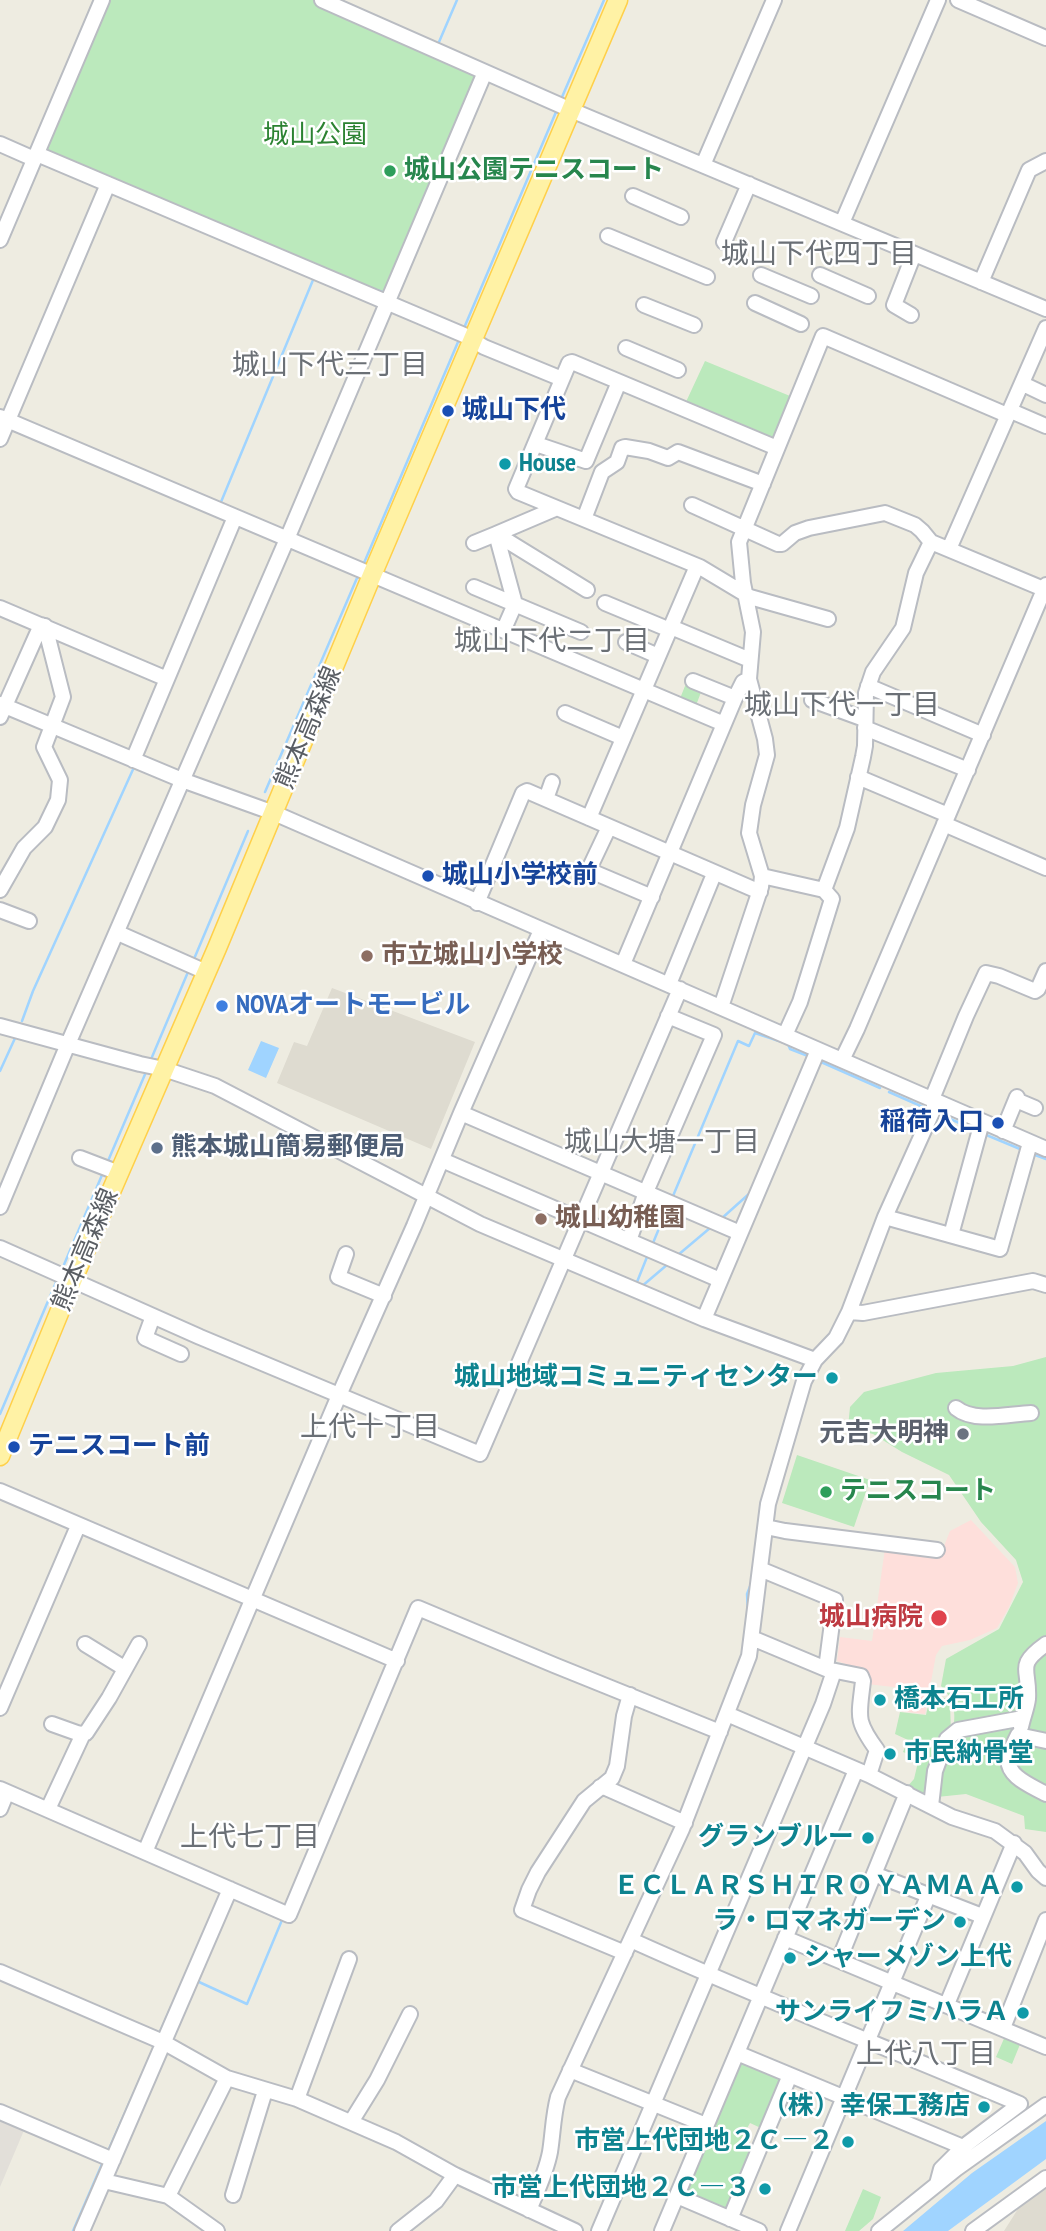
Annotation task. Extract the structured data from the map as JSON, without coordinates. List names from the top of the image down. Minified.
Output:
{"streets":{"main road":["熊本高森線"]},"districts":["城山下代四丁目","城山下代三丁目","城山下代二丁目","城山下代一丁目","城山大塘一丁目","上代十丁目","上代七丁目","上代八丁目"],"parks":["城山公園"],"places":["城山公園テニスコート","城山下代","House","城山小学校前","市立城山小学校","NOVAオートモービル","稲荷入口","熊本城山簡易郵便局","城山幼稚園","城山地域コミュニティセンター","元吉大明神","テニスコート前","テニスコート","城山病院","橋本石工所","市民納骨堂","グランブルー","ＥＣＬＡＲＳＨＩＲＯＹＡＭＡＡ","ラ・ロマネガーデン","シャーメゾン上代","サンライフミハラＡ","（株）幸保工務店","市営上代団地２Ｃ―２","市営上代団地２Ｃ―３"]}
